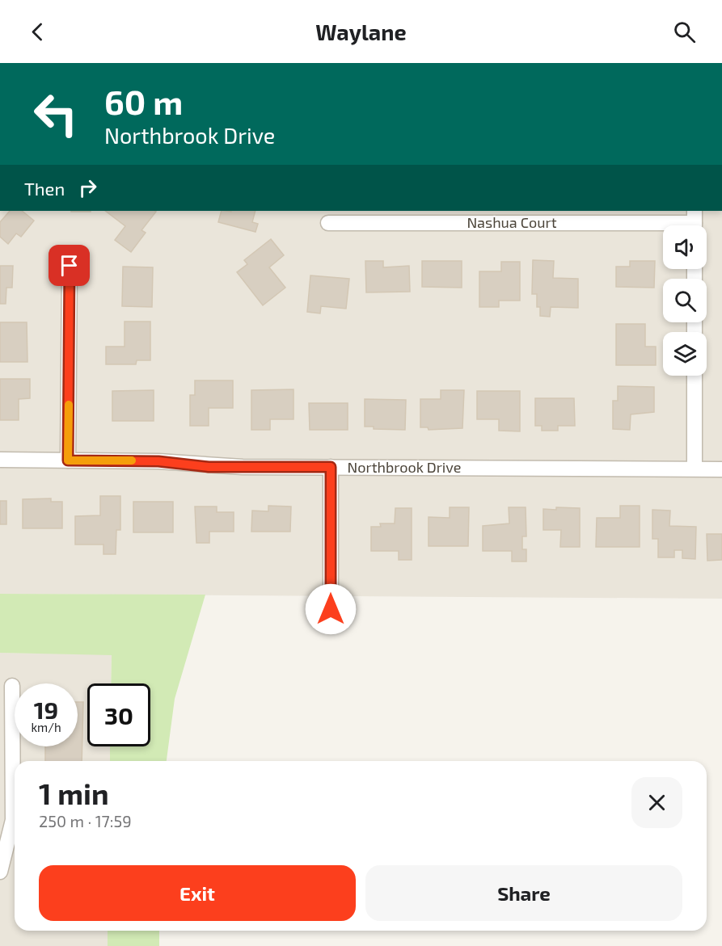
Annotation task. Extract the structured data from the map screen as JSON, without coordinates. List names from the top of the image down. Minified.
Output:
{"streets":{"street":["Nashua Court","Northbrook Drive"]},"page":{"header":"Waylane","turn":["60 m","Northbrook Drive"],"then":"Then","speed":"19 km/h","limit":"30","heading":["1 min","250 m · 17:59"],"buttons":["Exit","Share"]}}
